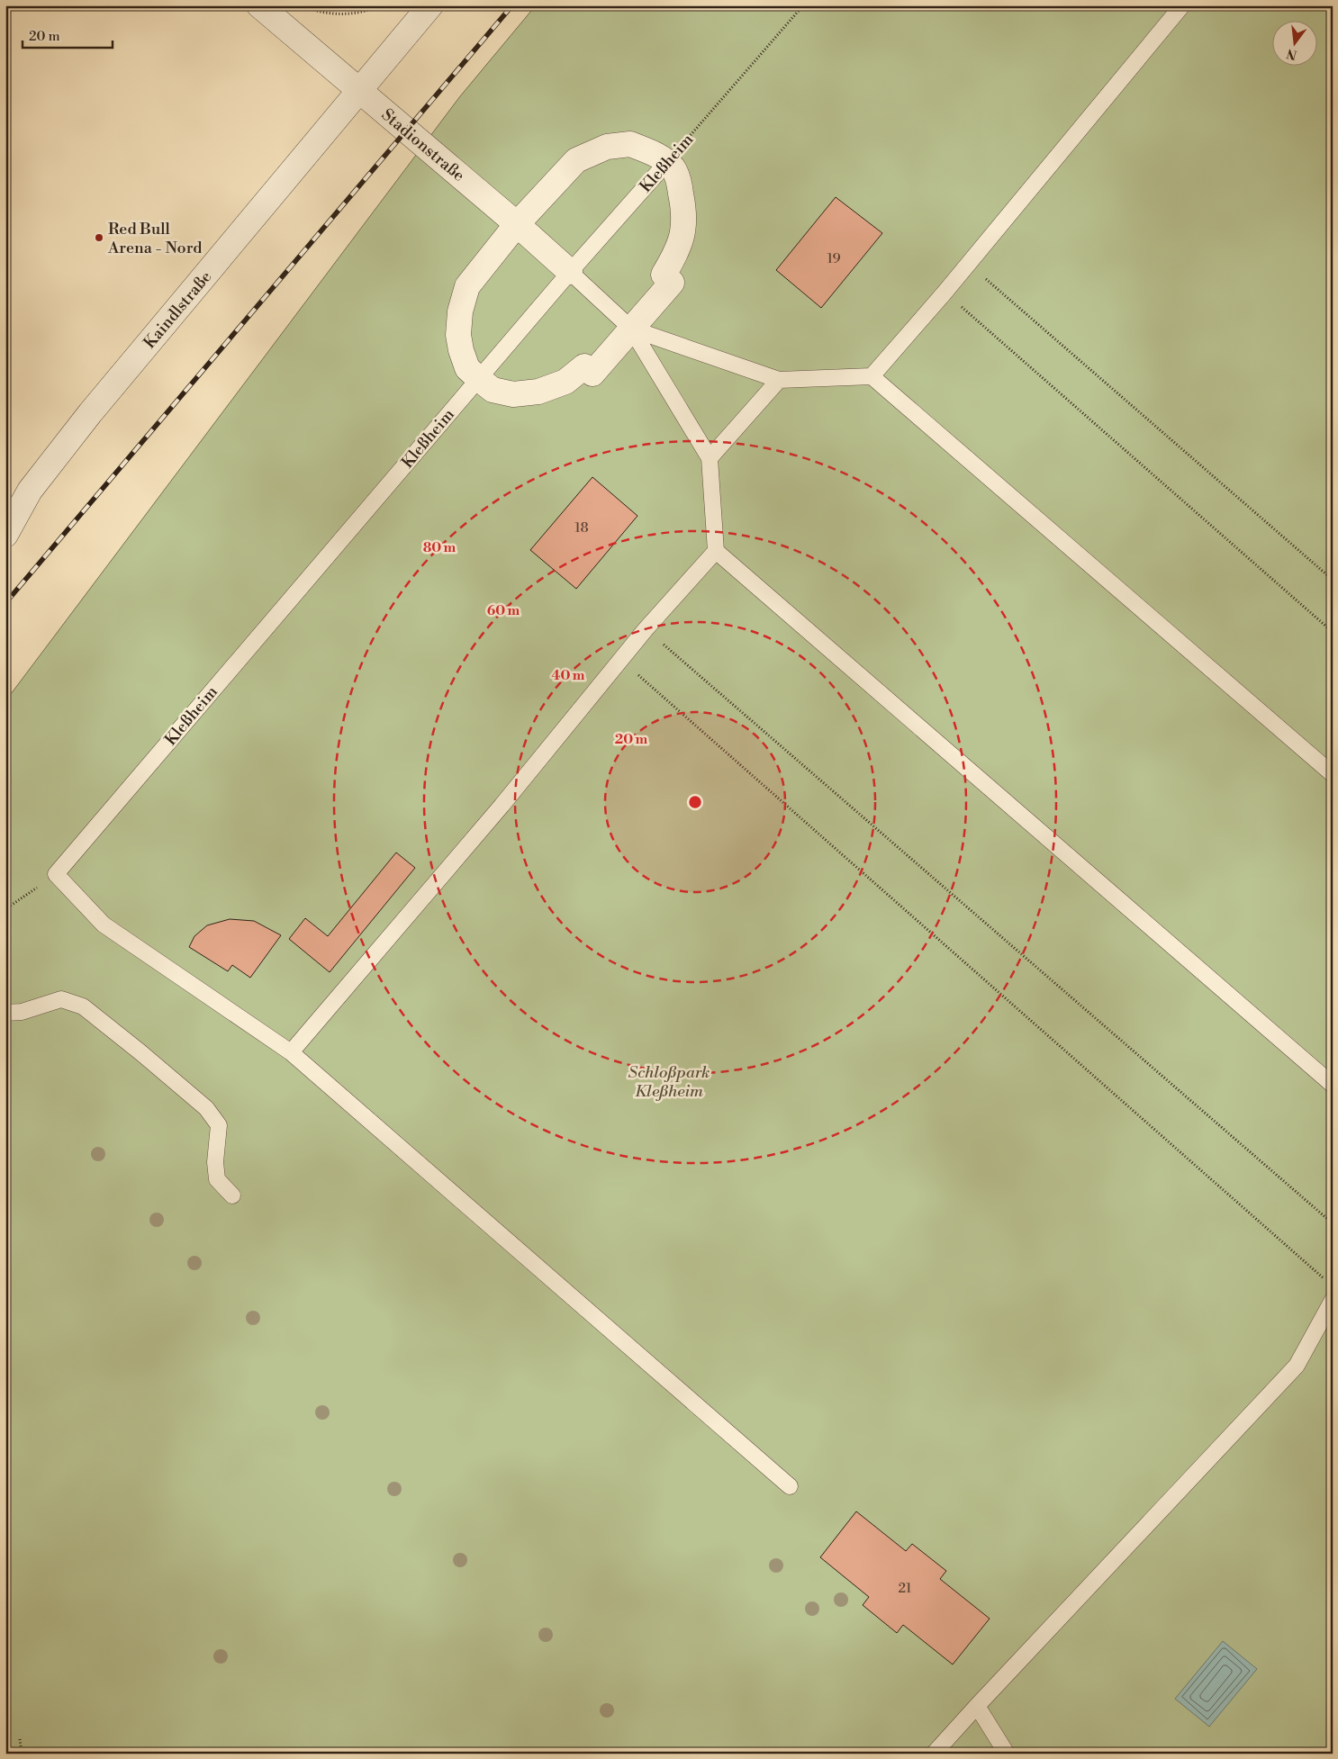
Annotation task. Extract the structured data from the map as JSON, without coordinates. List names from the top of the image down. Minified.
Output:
{"streets":{"street":["Stadionstraße","Kaindlstraße"],"lane":["Kleßheim"]},"crossings":[["Stadionstraße","Kleßheim"],["Stadionstraße","Kaindlstraße"]],"parks":["Schloßpark Kleßheim"],"places":["Red Bull Arena - Nord"],"house_numbers":["19","18","21"],"scale_bar":"20 m","north":"bottom","rings":["80 m","60 m","40 m","20 m"]}
